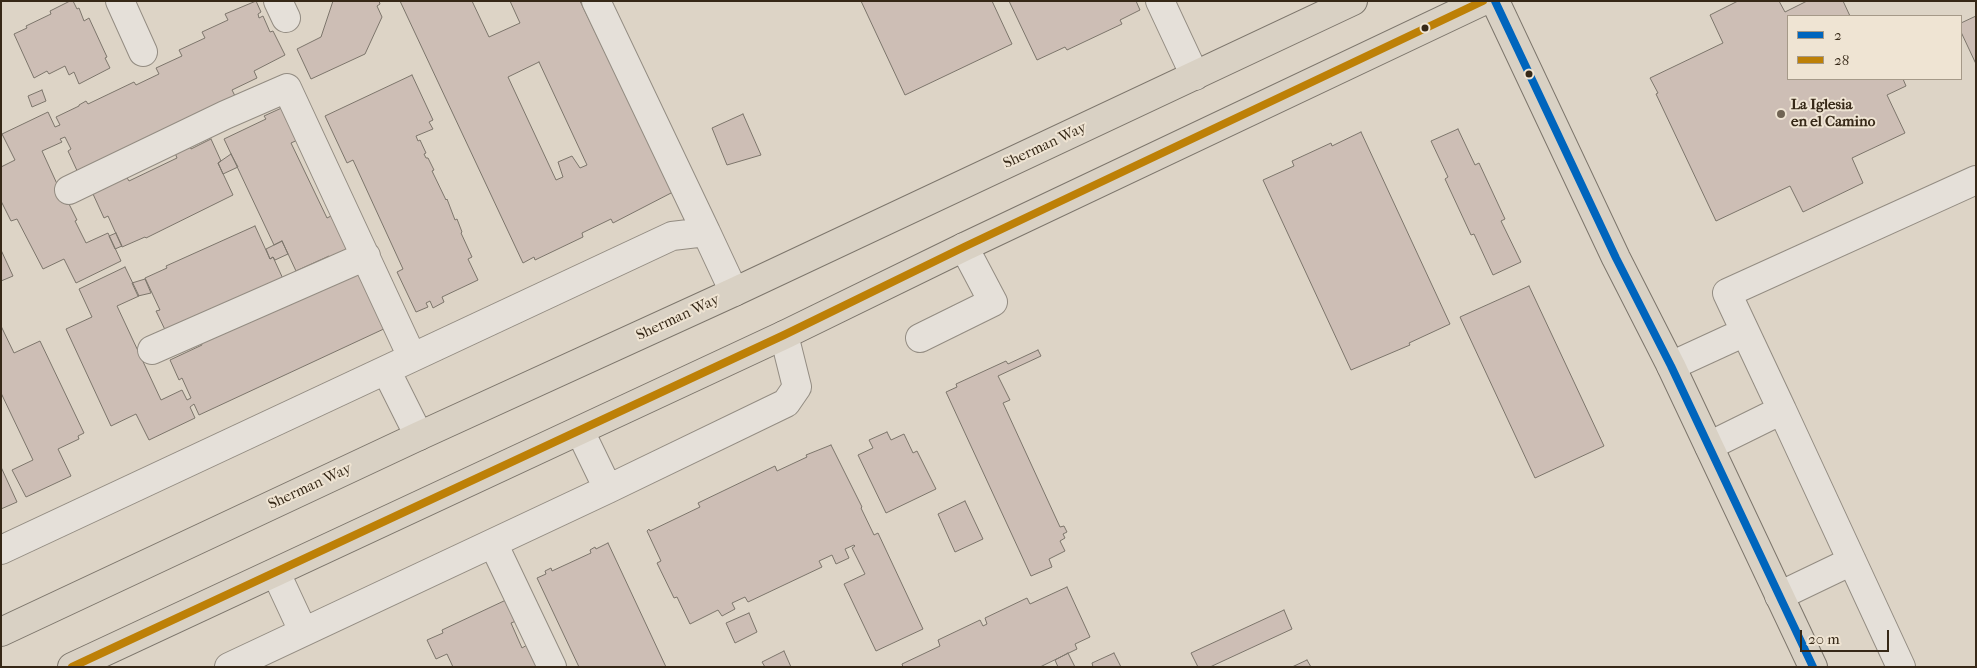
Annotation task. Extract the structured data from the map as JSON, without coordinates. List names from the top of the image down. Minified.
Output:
{"streets":{"main road":["Sherman Way"]},"places":["La Iglesia en el Camino"],"lines":["transit line 2","transit line 28"],"legend":["2","28"],"scale_bar":"20 m"}
